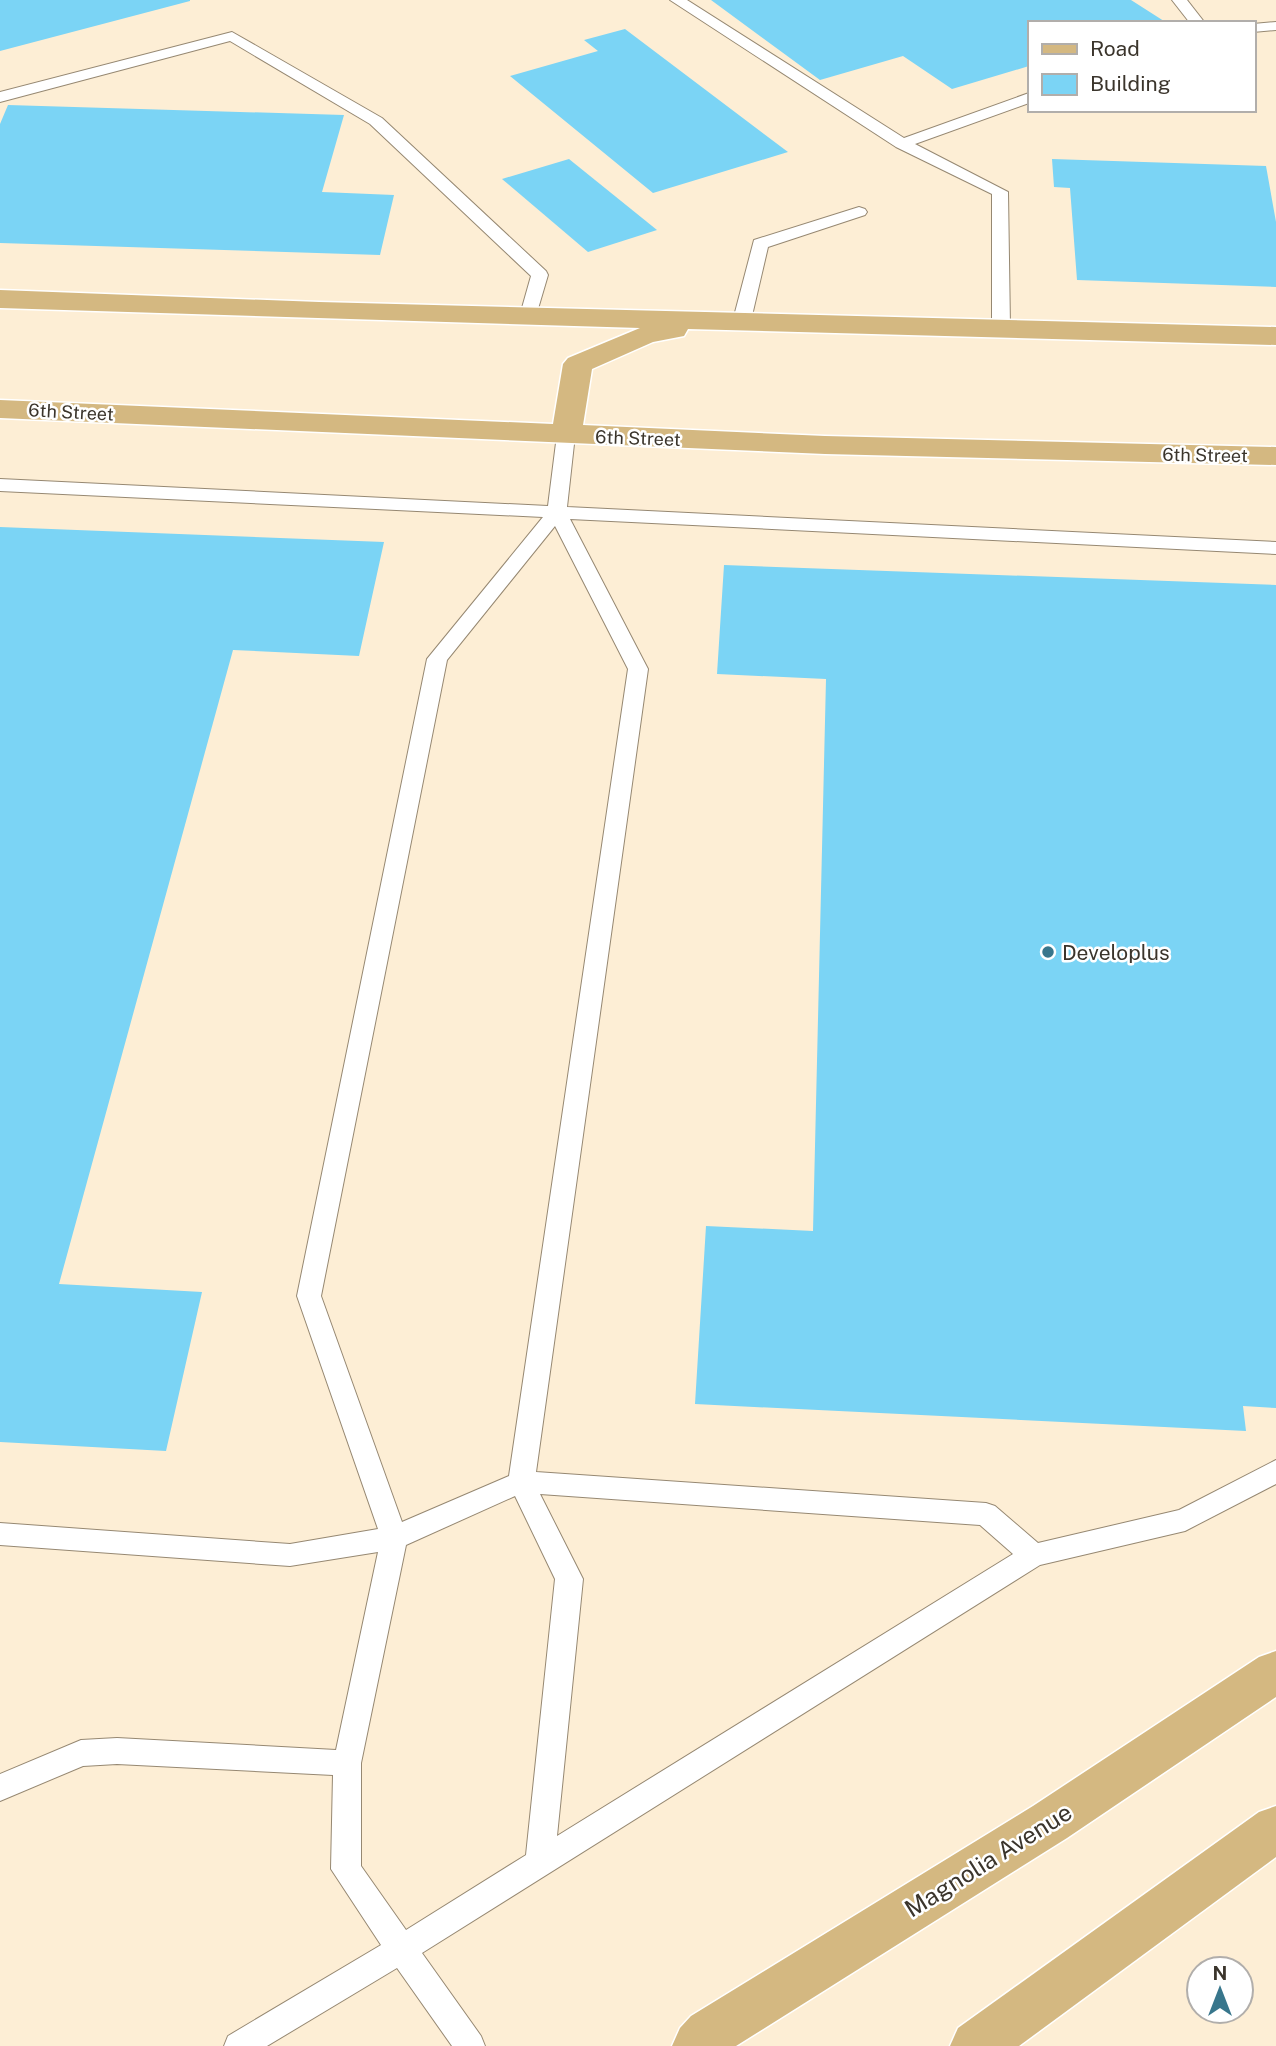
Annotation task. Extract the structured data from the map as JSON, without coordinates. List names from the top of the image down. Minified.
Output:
{"streets":{"main road":["6th Street","Magnolia Avenue"]},"places":["Developlus"],"legend":["Road","Building"],"north":"top"}
